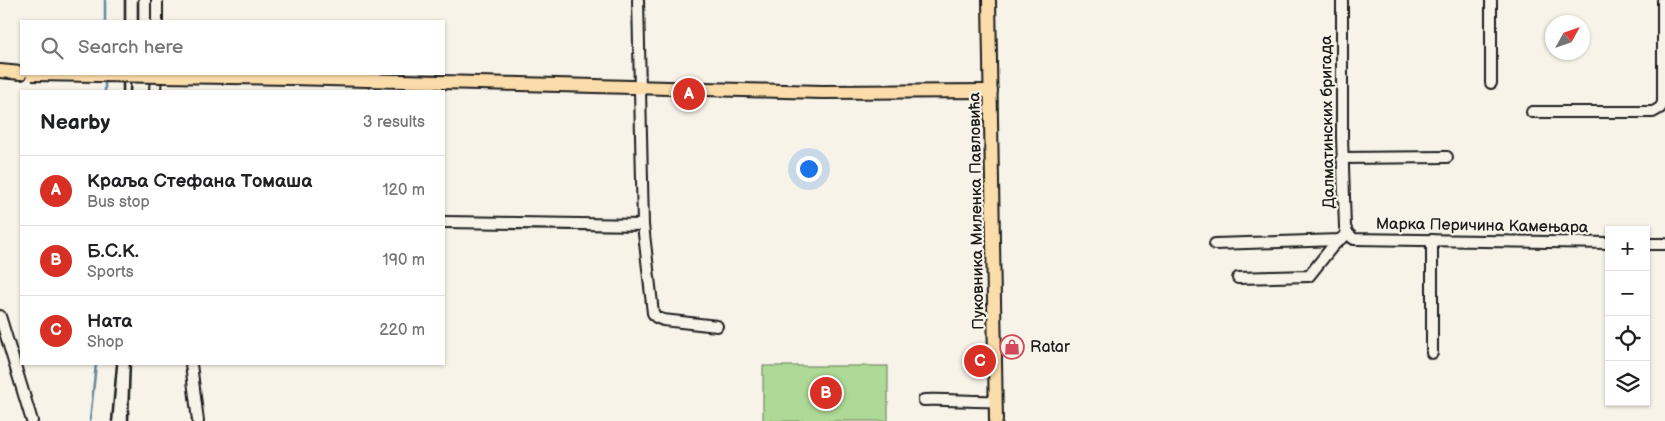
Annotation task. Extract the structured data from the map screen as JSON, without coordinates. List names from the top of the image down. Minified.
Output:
{"streets":{"main road":["Пуковника Миленка Павловића"],"street":["Далматинских бригада","Марка Перичина Камењара"]},"crossings":[["Далматинских бригада","Марка Перичина Камењара"]],"places":{"shop":["Ratar"]},"north":"top right","page":{"search":"Search here","pins":["A","C","B"],"heading":["Nearby","3 results"],"list":[{"mark":"A","name":"Краља Стефана Томаша","note":"Bus stop","value":"120 m"},{"mark":"B","name":"Б.С.К.","note":"Sports","value":"190 m"},{"mark":"C","name":"Ната","note":"Shop","value":"220 m"}],"map_buttons":["+","−"]}}
